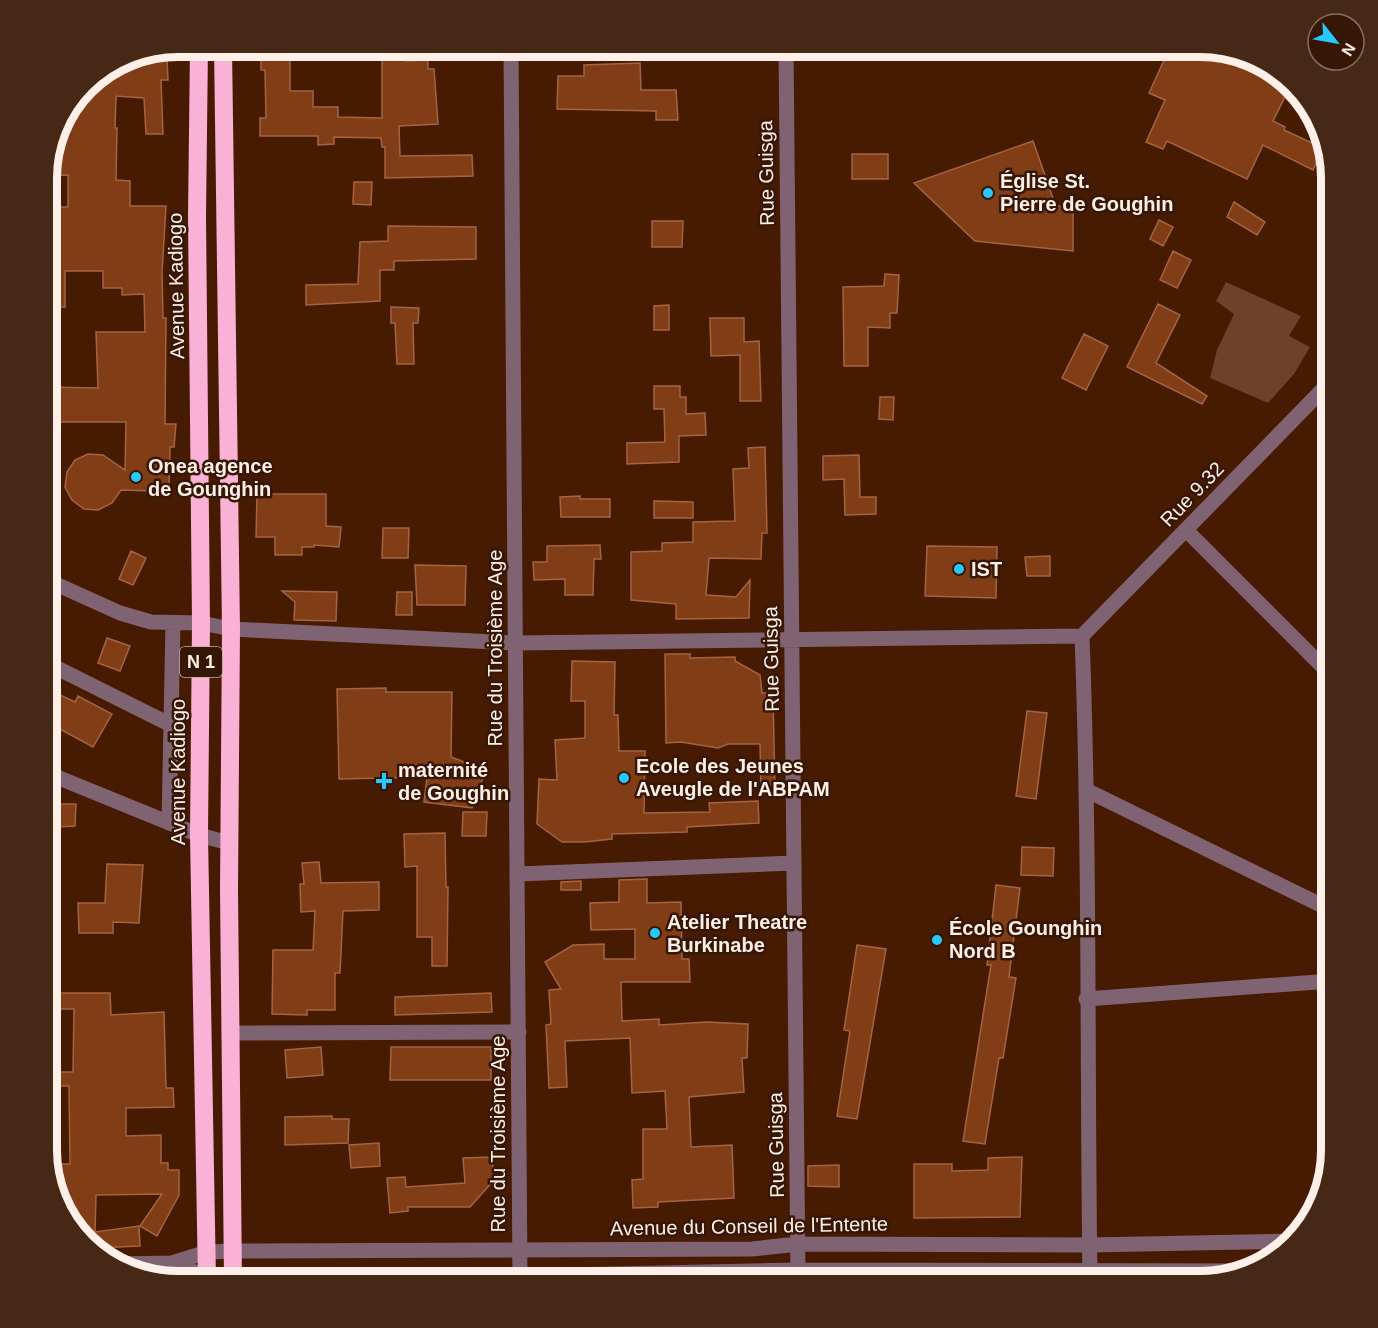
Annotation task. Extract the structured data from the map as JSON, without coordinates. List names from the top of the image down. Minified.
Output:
{"streets":{"highway":["Avenue Kadiogo","N 1"],"street":["Rue Guisga","Rue 9.32","Rue du Troisième Age","Avenue du Conseil de l'Entente"]},"crossings":[["Rue Guisga","Avenue du Conseil de l'Entente"],["Avenue Kadiogo","Avenue du Conseil de l'Entente"],["Rue du Troisième Age","Avenue du Conseil de l'Entente"],["N 1","Avenue du Conseil de l'Entente"]],"places":{"other":["Église St. Pierre de Goughin","Onea agence de Gounghin","IST","Ecole des Jeunes Aveugle de l'ABPAM","Atelier Theatre Burkinabe","École Gounghin Nord B"],"health":["maternité de Goughin"]},"north":"bottom right"}
